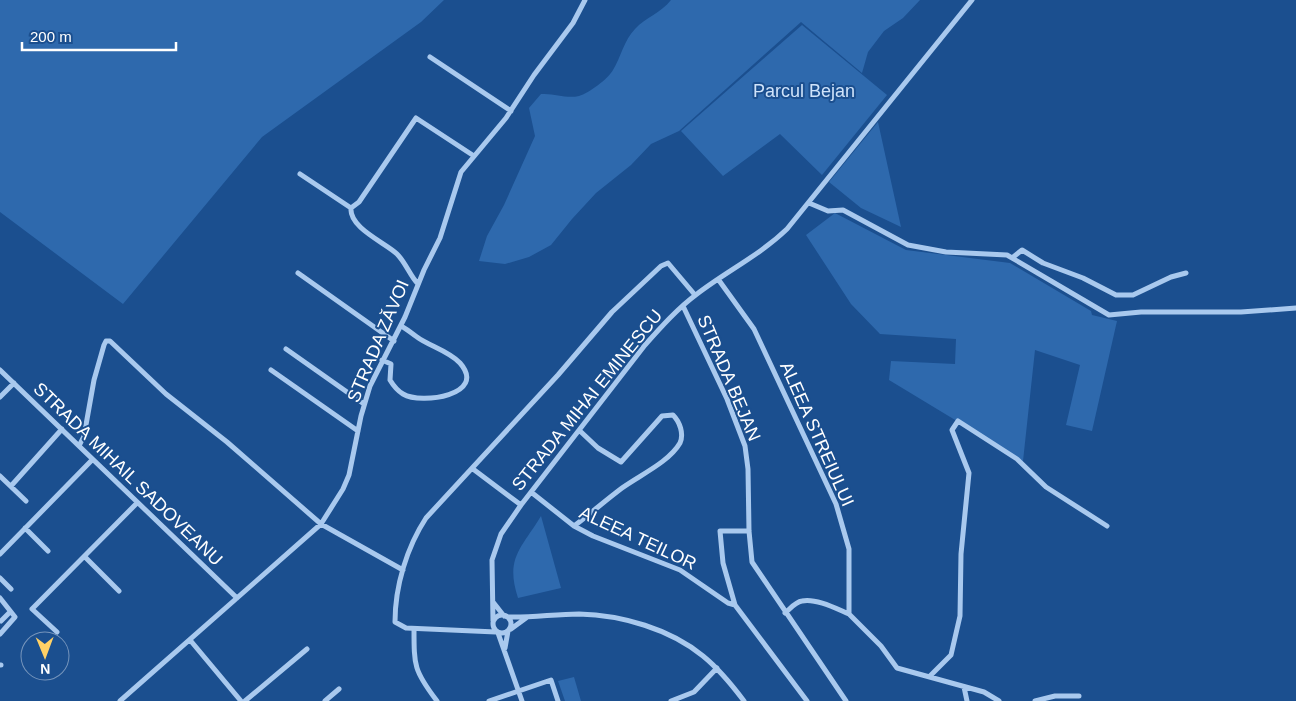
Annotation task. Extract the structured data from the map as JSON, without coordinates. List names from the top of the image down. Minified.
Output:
{"streets":{"street":["STRADA ZĂVOI","STRADA BEJAN","STRADA MIHAI EMINESCU","ALEEA STREIULUI","STRADA MIHAIL SADOVEANU","ALEEA TEILOR"]},"crossings":[["STRADA ZĂVOI","STRADA MIHAIL SADOVEANU"],["STRADA BEJAN","STRADA MIHAI EMINESCU"],["STRADA BEJAN","ALEEA TEILOR"],["STRADA MIHAI EMINESCU","ALEEA STREIULUI"],["STRADA MIHAI EMINESCU","ALEEA TEILOR"]],"parks":["Parcul Bejan"],"scale_bar":"200 m","north":"bottom"}
